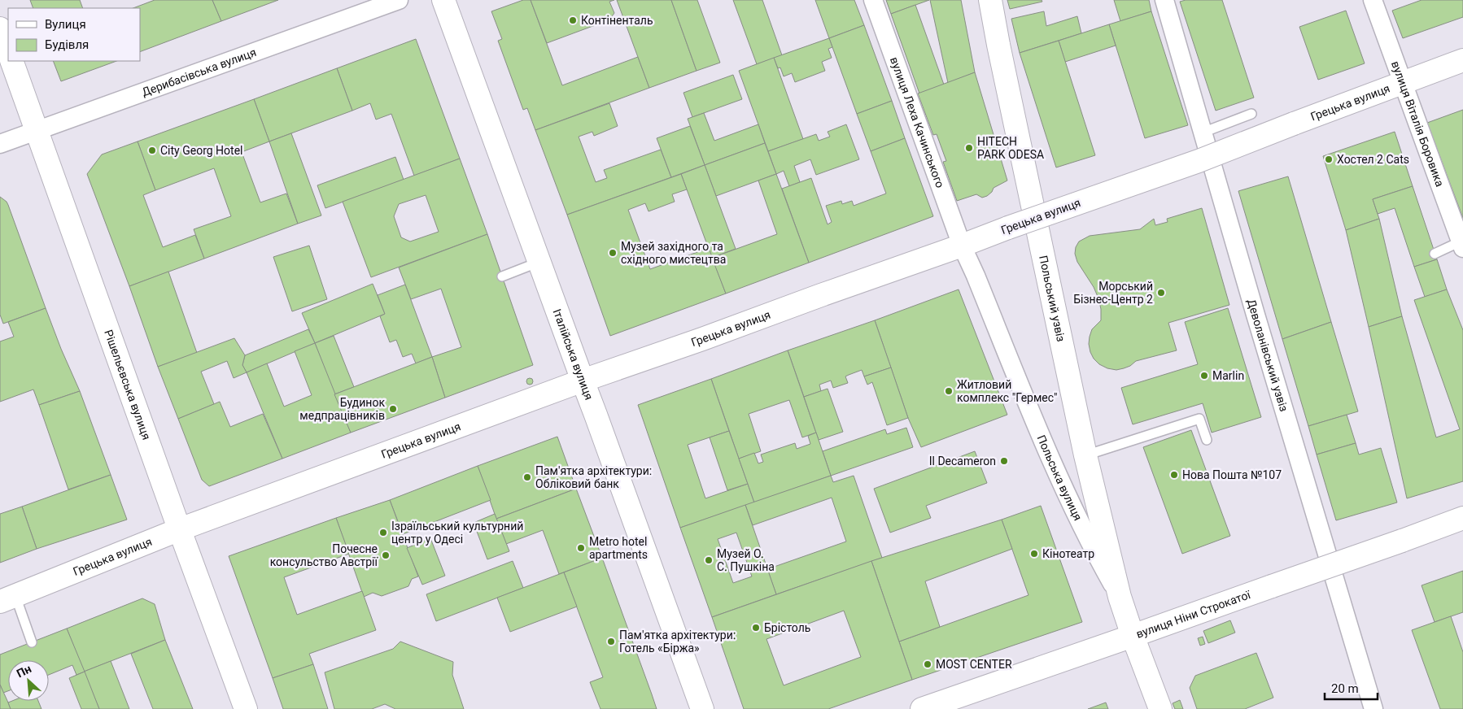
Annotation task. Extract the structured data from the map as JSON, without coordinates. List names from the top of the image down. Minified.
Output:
{"streets":{"street":["Дерибасівська вулиця","Грецька вулиця","вулиця Леха Качинського","вулиця Віталія Боровика","Польський узвіз","Італійська вулиця","Деволанівський узвіз","Рішельєвська вулиця","Польська вулиця","вулиця Ніни Строкатої"]},"crossings":[["Дерибасівська вулиця","Рішельєвська вулиця"],["Грецька вулиця","вулиця Леха Качинського"],["Грецька вулиця","вулиця Віталія Боровика"],["Грецька вулиця","Італійська вулиця"],["Грецька вулиця","Рішельєвська вулиця"],["Грецька вулиця","Польська вулиця"],["вулиця Леха Качинського","Польська вулиця"],["Польський узвіз","Польська вулиця"],["Польська вулиця","вулиця Ніни Строкатої"]],"places":["Контіненталь","HITECH PARK ODESA","City Georg Hotel","Хостел 2 Cats","Музей західного та східного мистецтва","Морський Бізнес-Центр 2","Marlin","Житловий комплекс \"Гермес\"","Будинок медпрацівників","Il Decameron","Нова Пошта №107","Пам'ятка архітектури: Обліковий банк","Ізраїльський культурний центр у Одесі","Metro hotel apartments","Кінотеатр","Почесне консульство Австрії","Музей О. С. Пушкіна","Брістоль","Пам'ятка архітектури: Готель «Біржа»","MOST CENTER"],"legend":["Вулиця","Будівля"],"scale_bar":"20 m","north":"top left"}
